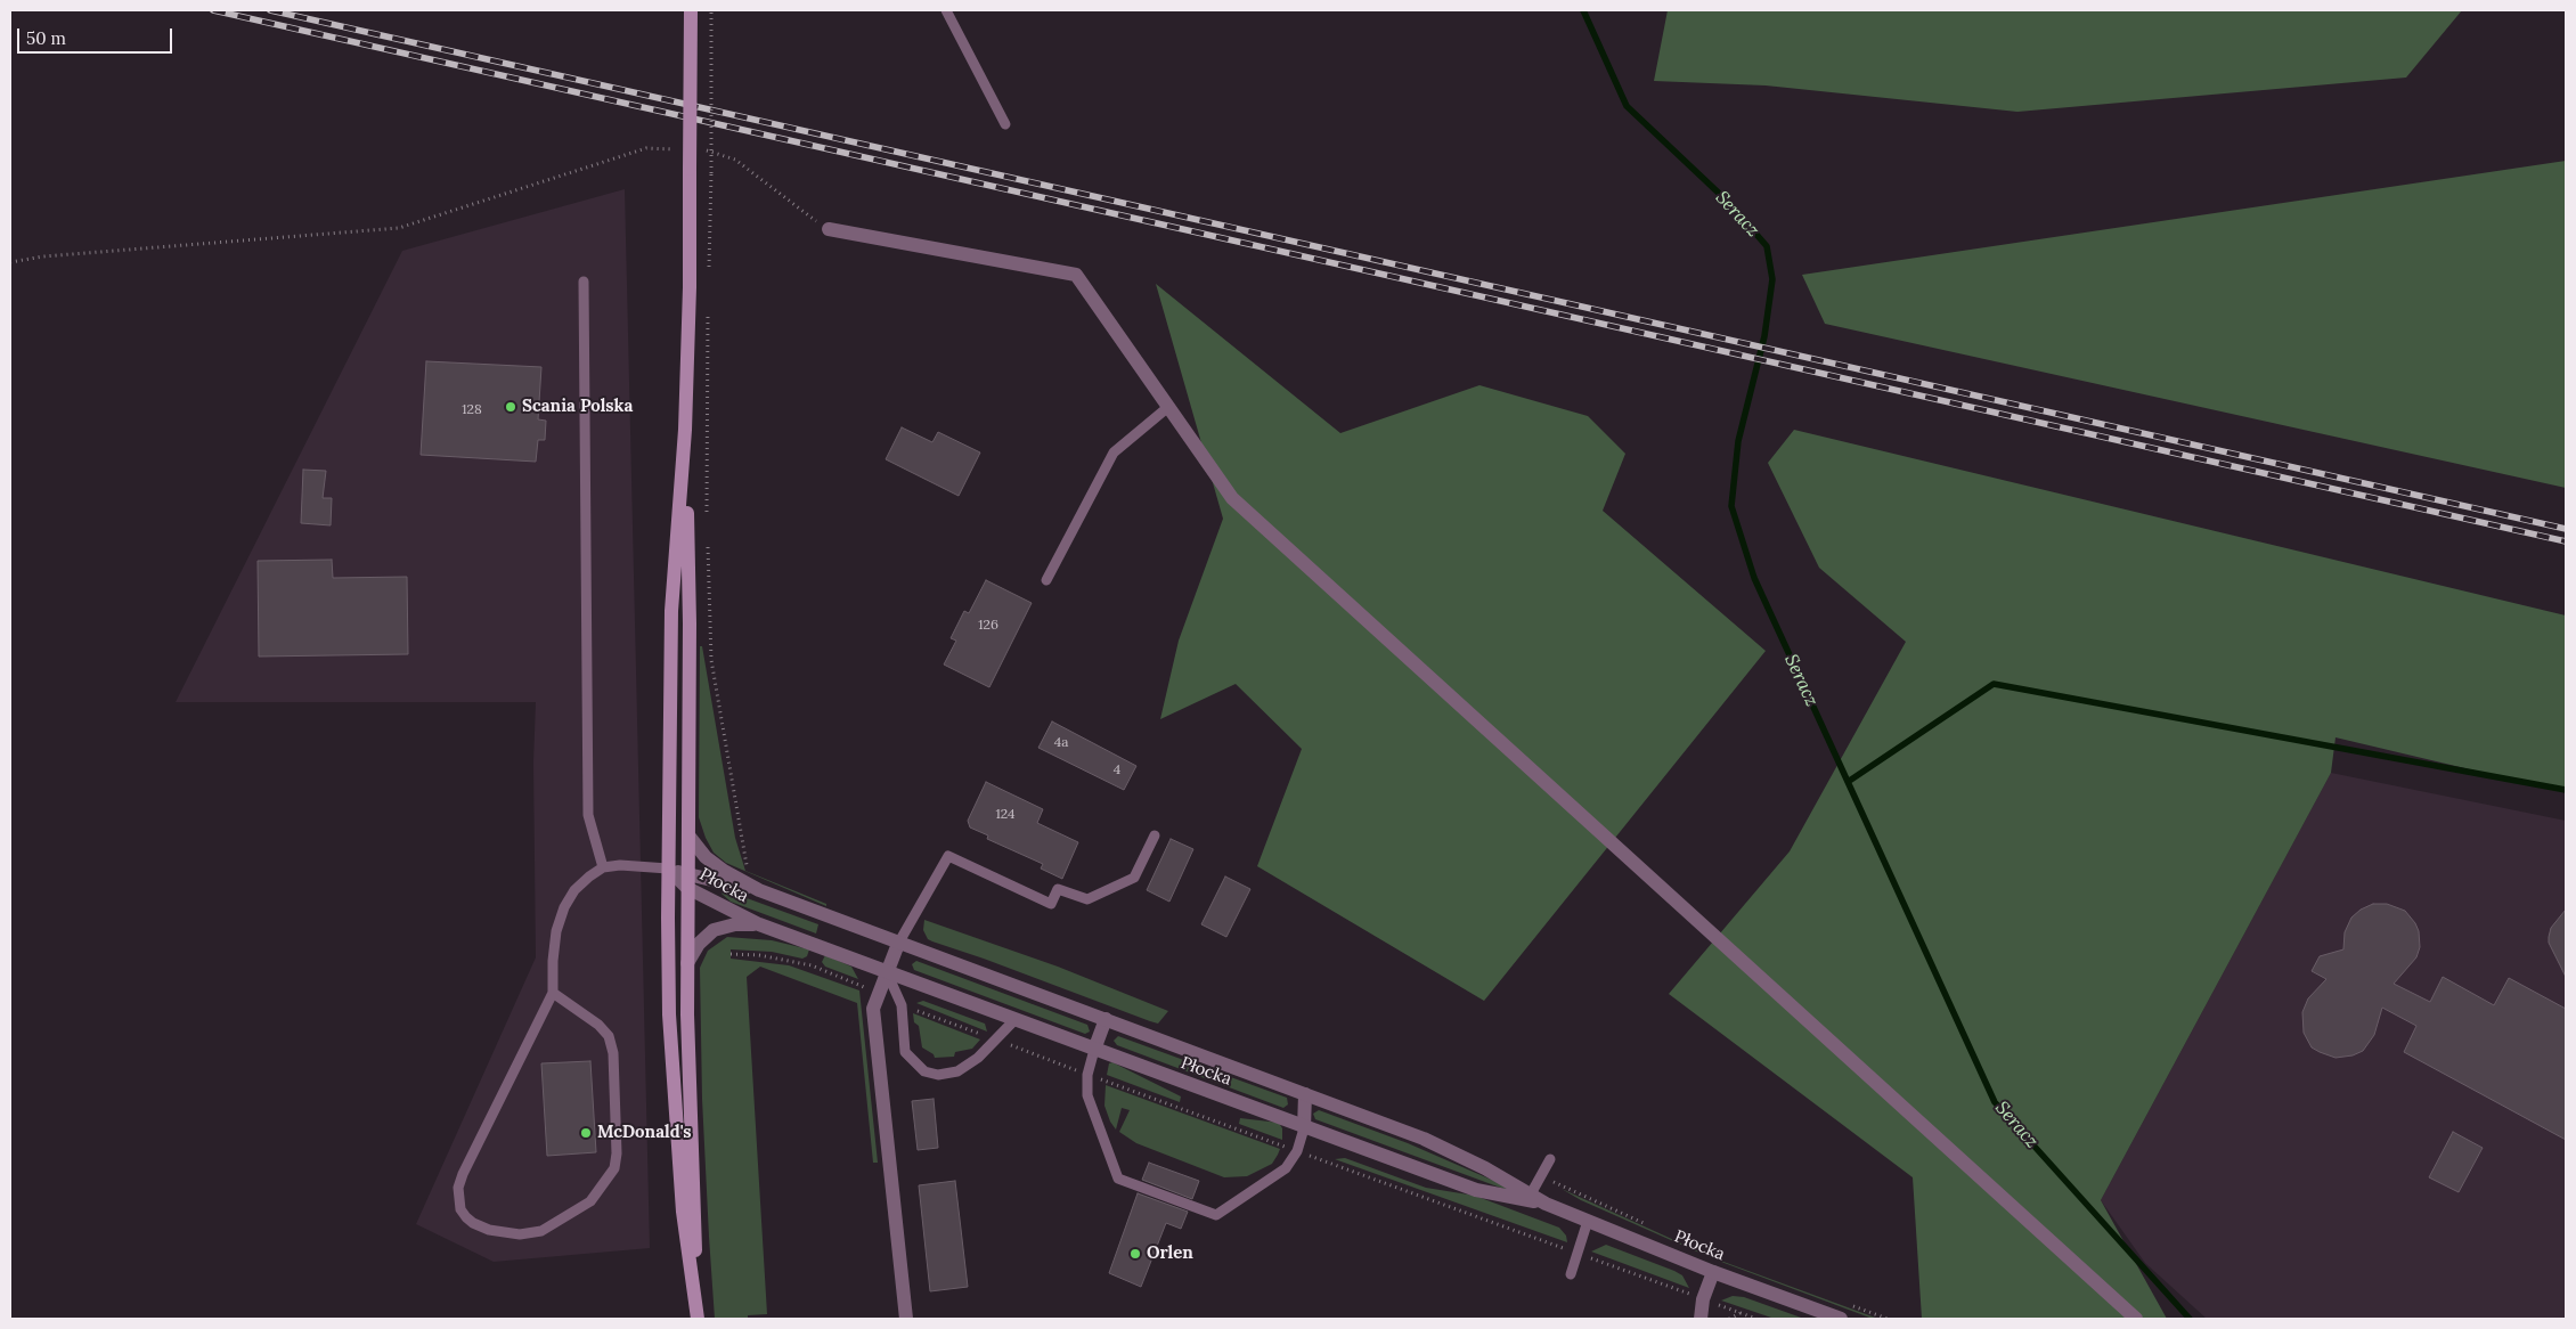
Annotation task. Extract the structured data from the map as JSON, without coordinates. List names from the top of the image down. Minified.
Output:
{"streets":{"street":["Płocka"]},"water":["Seracz"],"places":["Scania Polska","McDonald's","Orlen"],"house_numbers":["128","126","4a","4","124"],"scale_bar":"50 m"}
